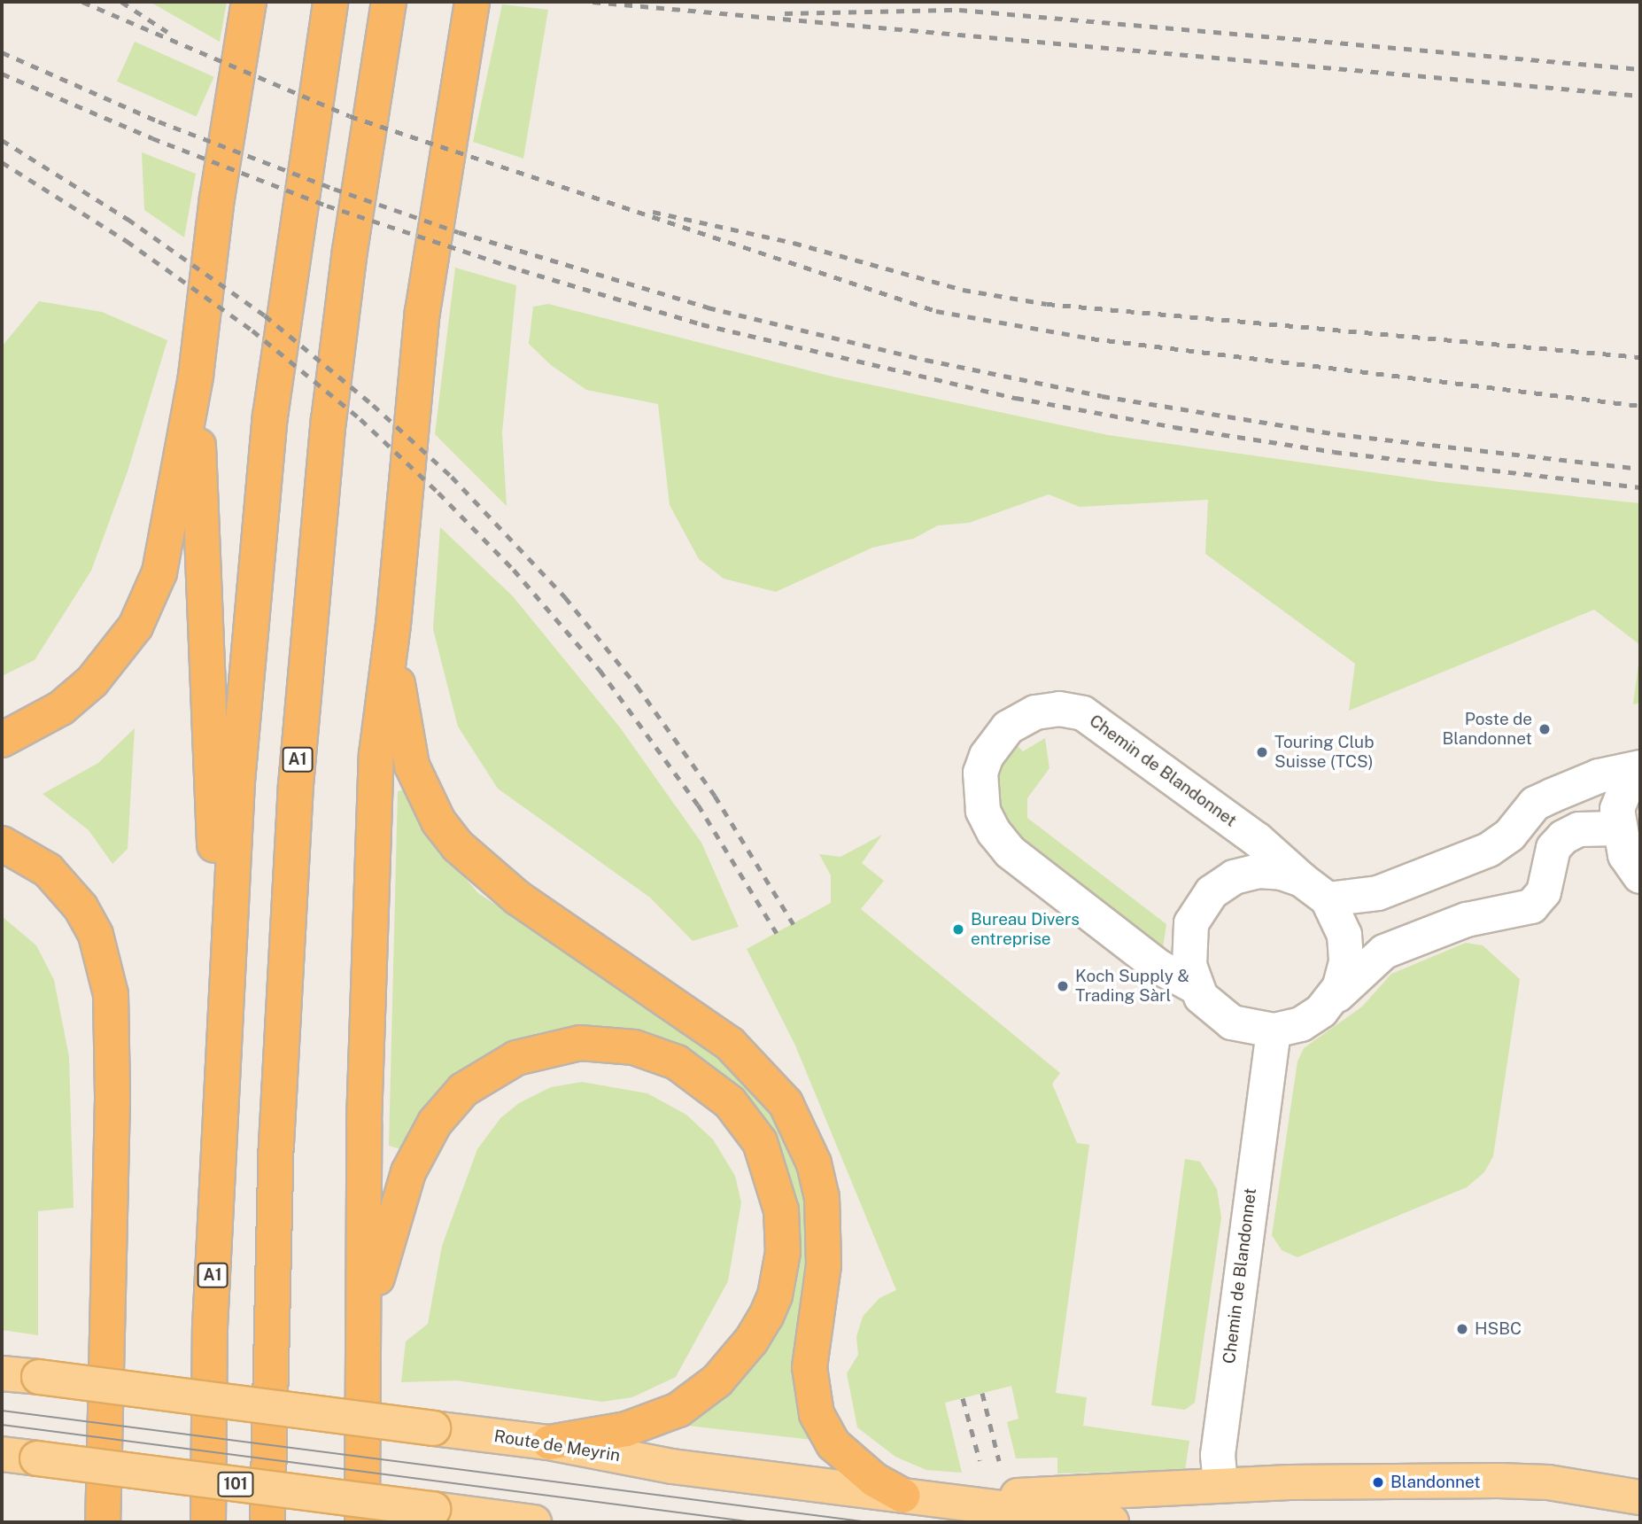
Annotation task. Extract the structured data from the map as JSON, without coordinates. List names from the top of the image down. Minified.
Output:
{"streets":{"highway":["A1"],"main road":["Route de Meyrin","101"],"street":["Chemin de Blandonnet"]},"places":["Poste de Blandonnet","Touring Club Suisse (TCS)","Bureau Divers entreprise","Koch Supply & Trading Sàrl","HSBC","Blandonnet"]}
